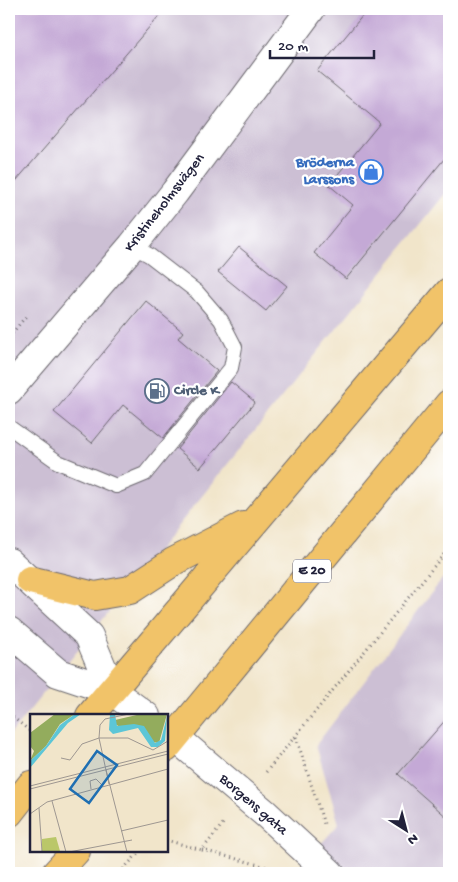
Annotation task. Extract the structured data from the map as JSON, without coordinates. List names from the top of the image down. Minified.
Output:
{"streets":{"highway":["E 20"],"street":["Kristineholmsvägen","Borgens gata"]},"crossings":[["E 20","Borgens gata"]],"places":{"shop":["Bröderna Larssons"],"fuel station":["Circle K"]},"scale_bar":"20 m","north":"bottom right"}
